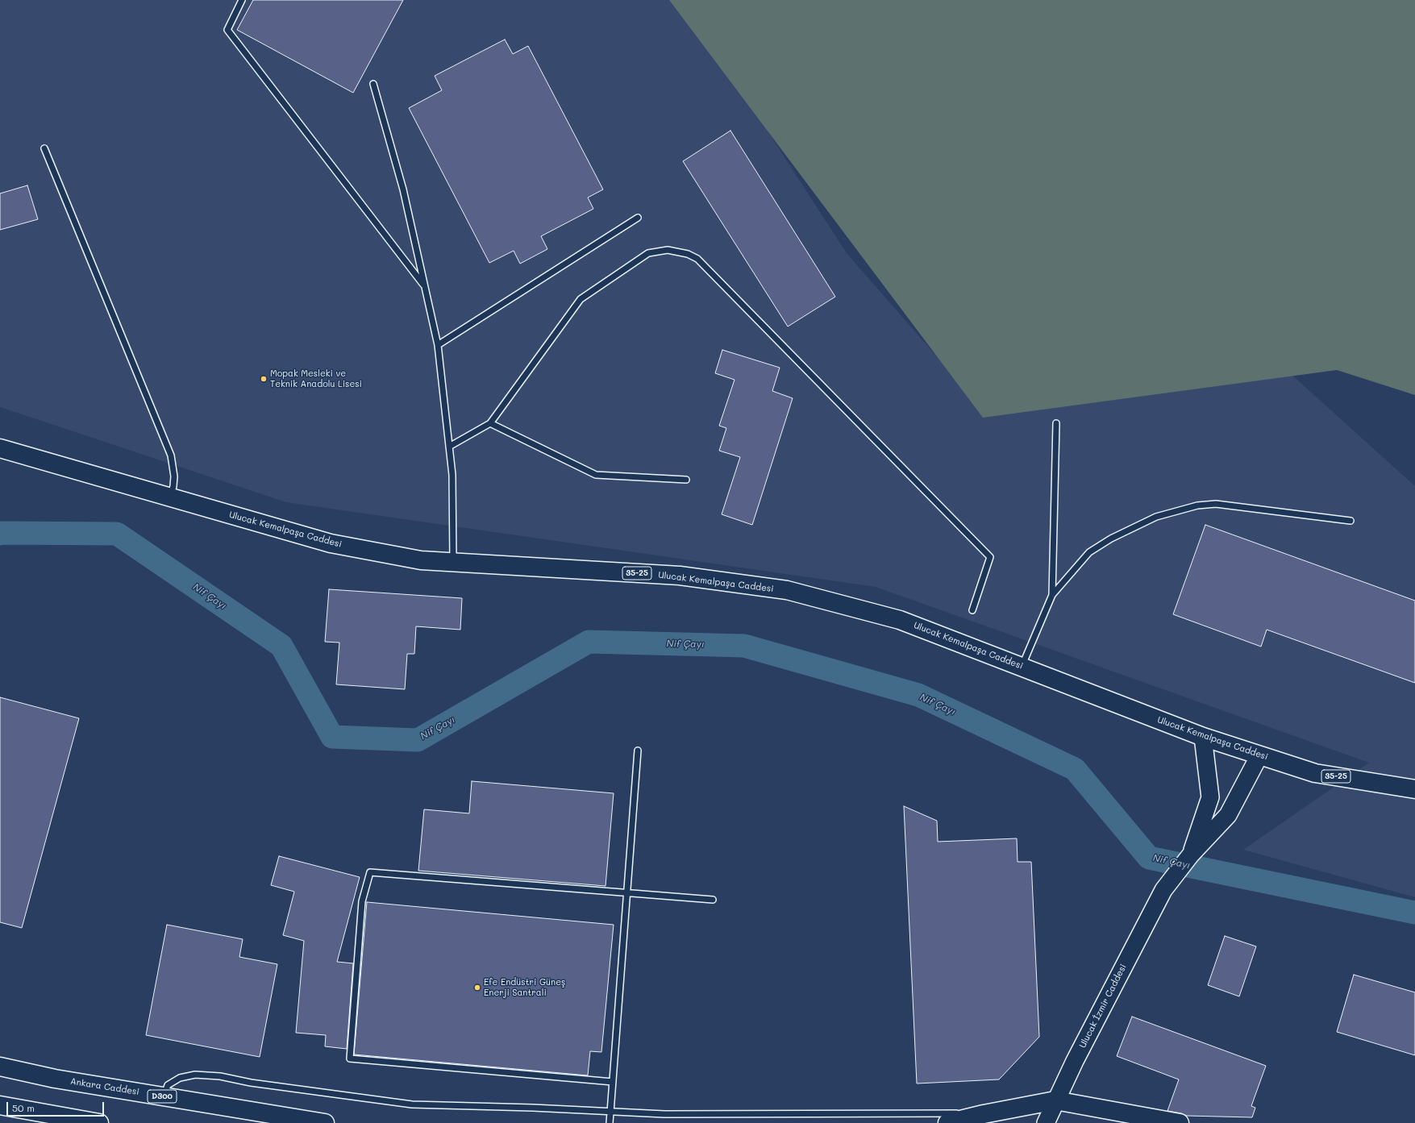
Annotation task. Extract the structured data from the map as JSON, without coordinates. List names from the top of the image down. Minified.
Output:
{"streets":{"main road":["Ulucak Kemalpaşa Caddesi","35-25","Ankara Caddesi","D300"],"street":["Ulucak İzmir Caddesi"]},"water":["Nif Çayı"],"places":["Mopak Mesleki ve Teknik Anadolu Lisesi","Efe Endüstri Güneş Enerji Santrali"],"scale_bar":"50 m"}
